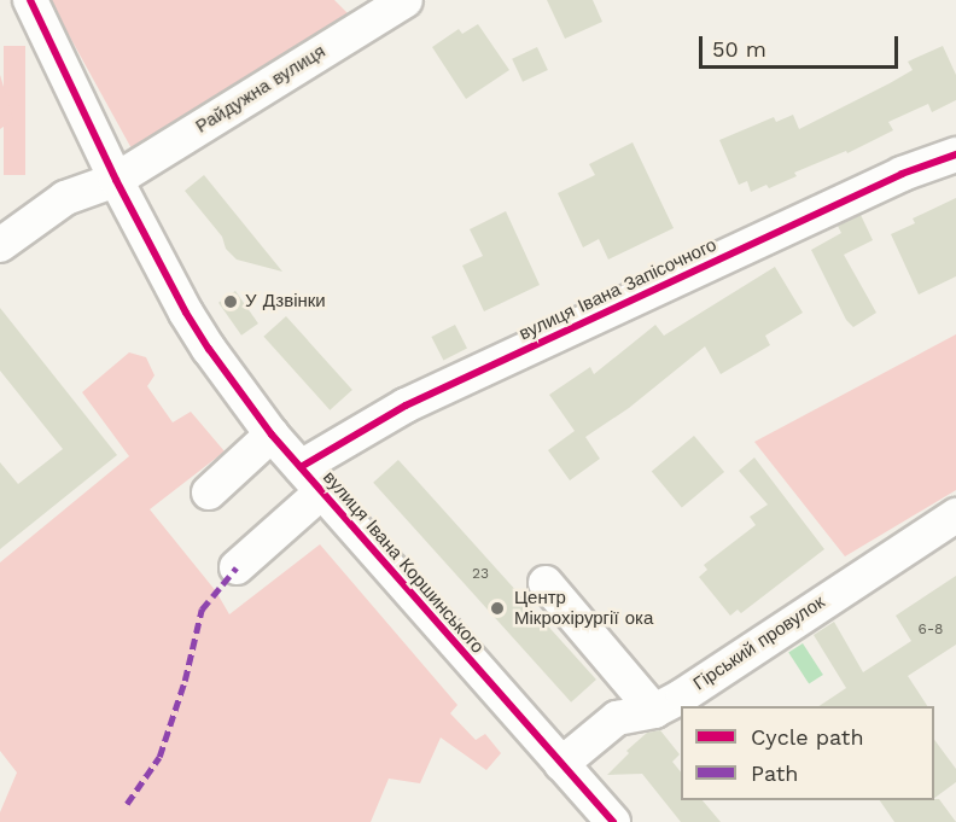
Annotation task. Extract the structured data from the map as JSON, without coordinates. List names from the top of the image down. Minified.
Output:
{"streets":{"street":["Райдужна вулиця","вулиця Івана Запісочного","вулиця Івана Коршинського","Гірський провулок"]},"crossings":[["Райдужна вулиця","вулиця Івана Коршинського"],["вулиця Івана Запісочного","вулиця Івана Коршинського"],["вулиця Івана Коршинського","Гірський провулок"]],"places":["У Дзвінки","Центр Мікрохірургії ока"],"house_numbers":["23","6-8"],"legend":["Cycle path","Path"],"scale_bar":"50 m"}
